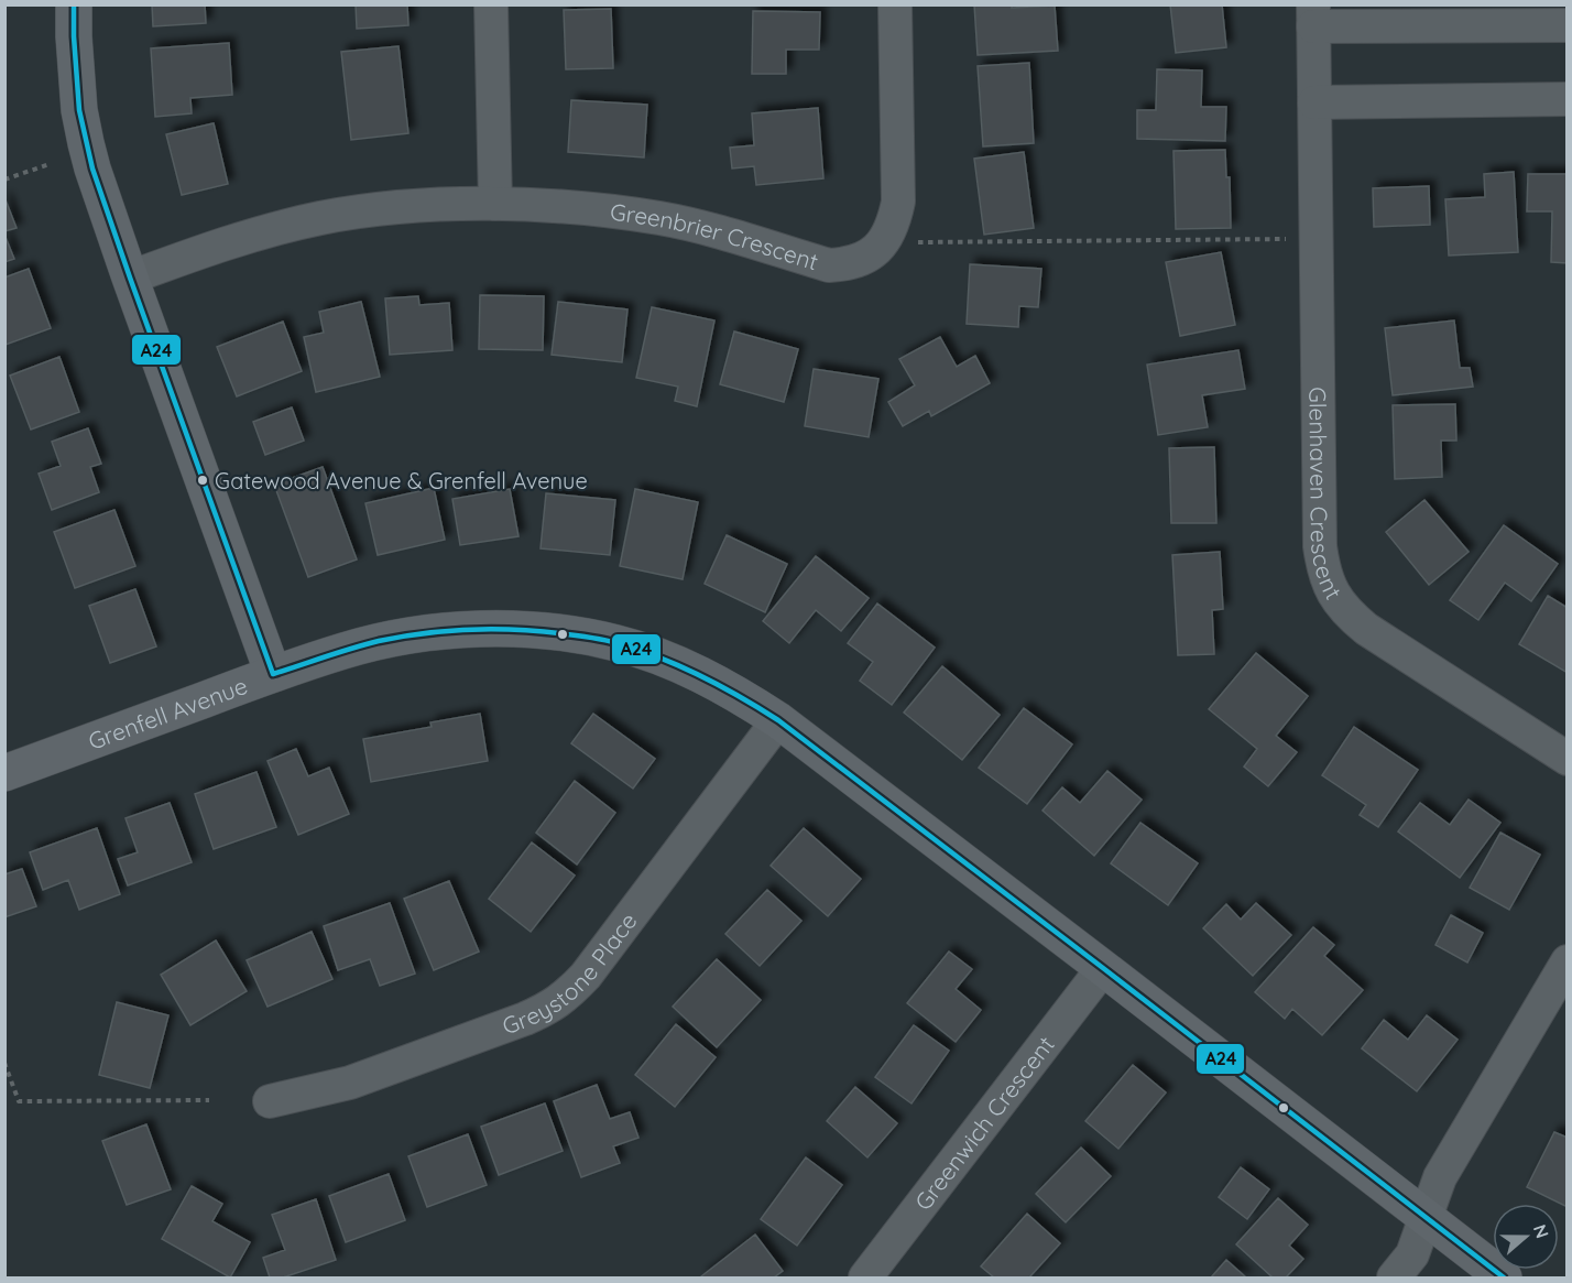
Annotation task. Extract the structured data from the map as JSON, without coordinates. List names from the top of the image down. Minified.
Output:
{"streets":{"street":["Greenbrier Crescent","Glenhaven Crescent","Grenfell Avenue","Greystone Place","Greenwich Crescent"]},"crossings":[["Grenfell Avenue","Greystone Place"],["Grenfell Avenue","Greenwich Crescent"]],"places":["Gatewood Avenue & Grenfell Avenue"],"lines":["transit line A24"],"north":"right"}
